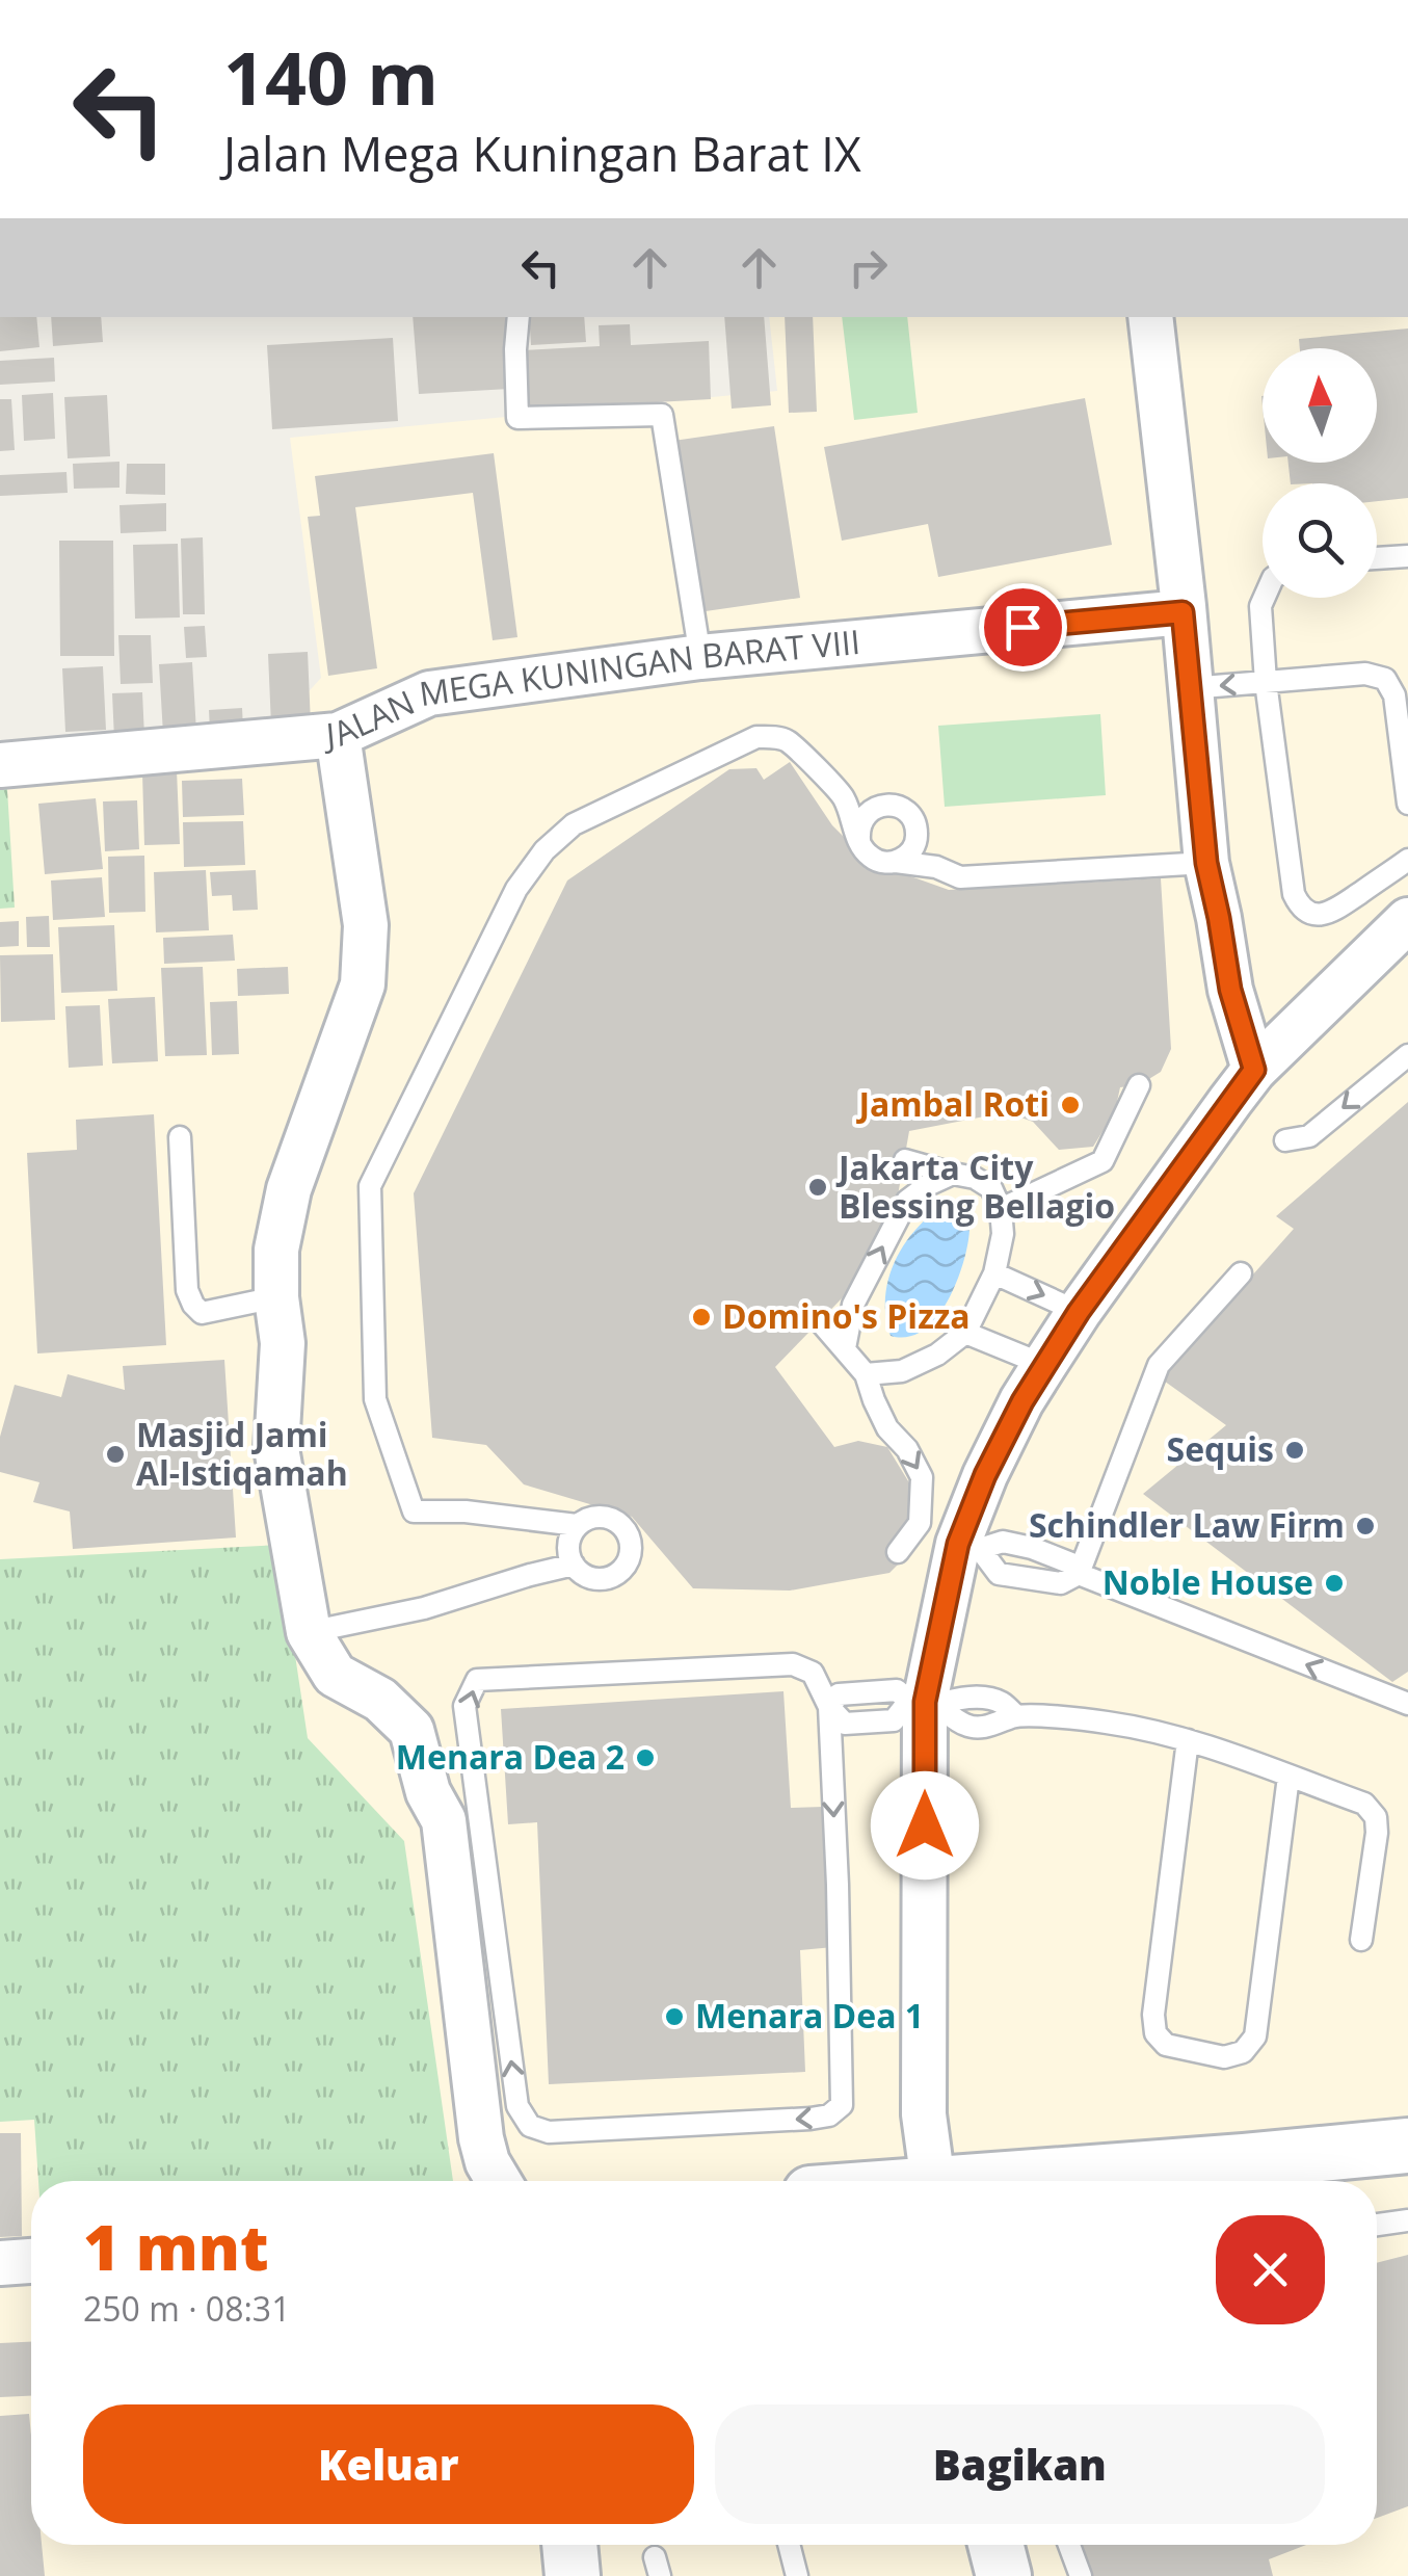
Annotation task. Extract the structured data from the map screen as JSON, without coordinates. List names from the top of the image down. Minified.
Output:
{"streets":{"street":["JALAN MEGA KUNINGAN BARAT VIII"]},"places":["Jambal Roti","Jakarta City Blessing Bellagio","Domino's Pizza","Sequis","Masjid Jami Al-Istiqamah","Schindler Law Firm","Noble House","Menara Dea 2","Menara Dea 1"],"north":"top","page":{"turn":["140 m","Jalan Mega Kuningan Barat IX"],"heading":["1 mnt","250 m · 08:31"],"buttons":["Keluar","Bagikan"]}}
